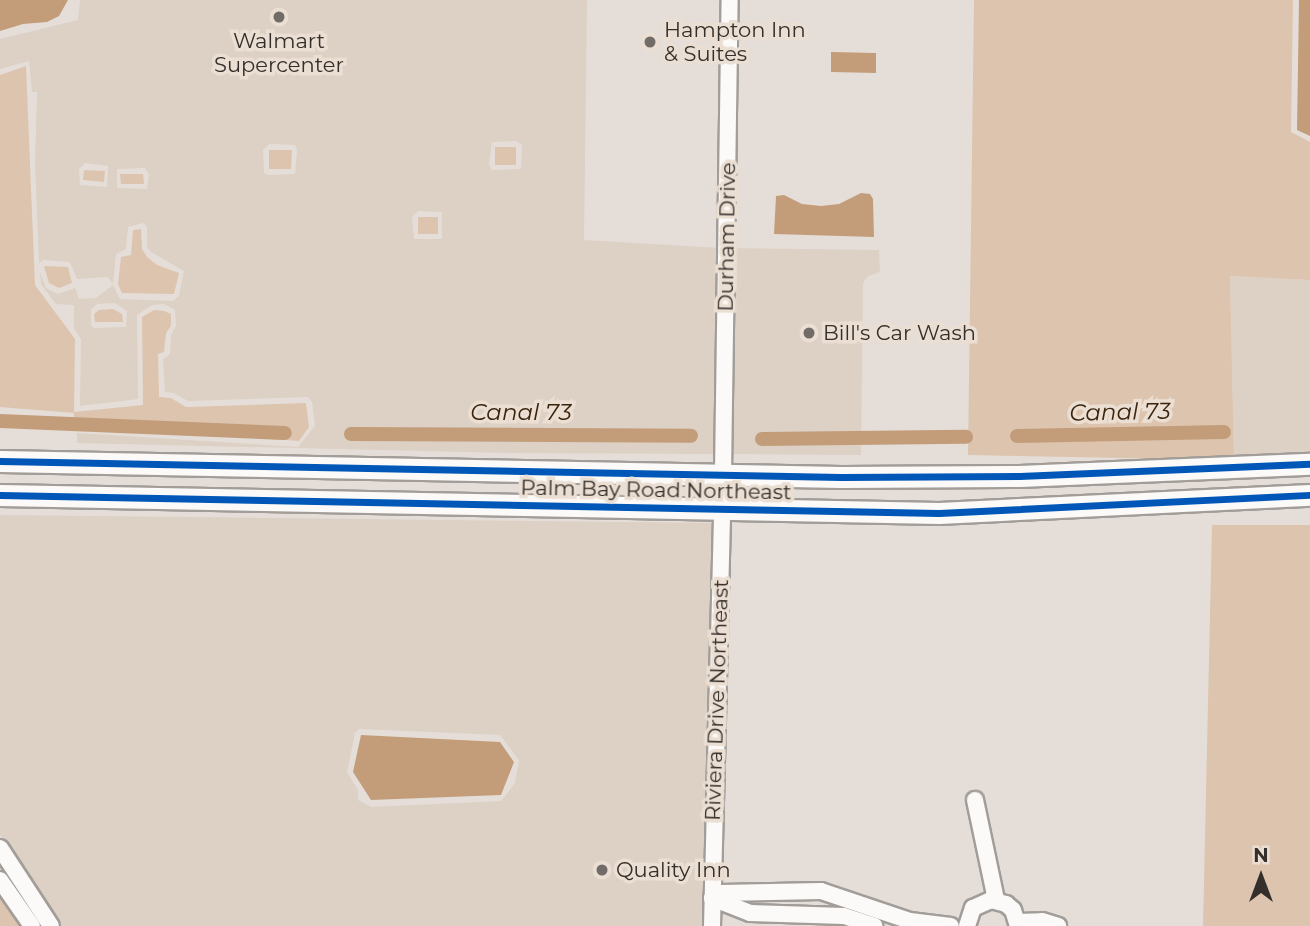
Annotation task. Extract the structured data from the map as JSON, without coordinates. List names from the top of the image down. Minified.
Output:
{"streets":{"main road":["Palm Bay Road Northeast"],"street":["Durham Drive","Riviera Drive Northeast"]},"crossings":[["Durham Drive","Palm Bay Road Northeast"],["Durham Drive","Riviera Drive Northeast"],["Palm Bay Road Northeast","Riviera Drive Northeast"]],"water":["Canal 73"],"places":["Walmart Supercenter","Hampton Inn & Suites","Bill's Car Wash","Quality Inn"],"north":"top"}
